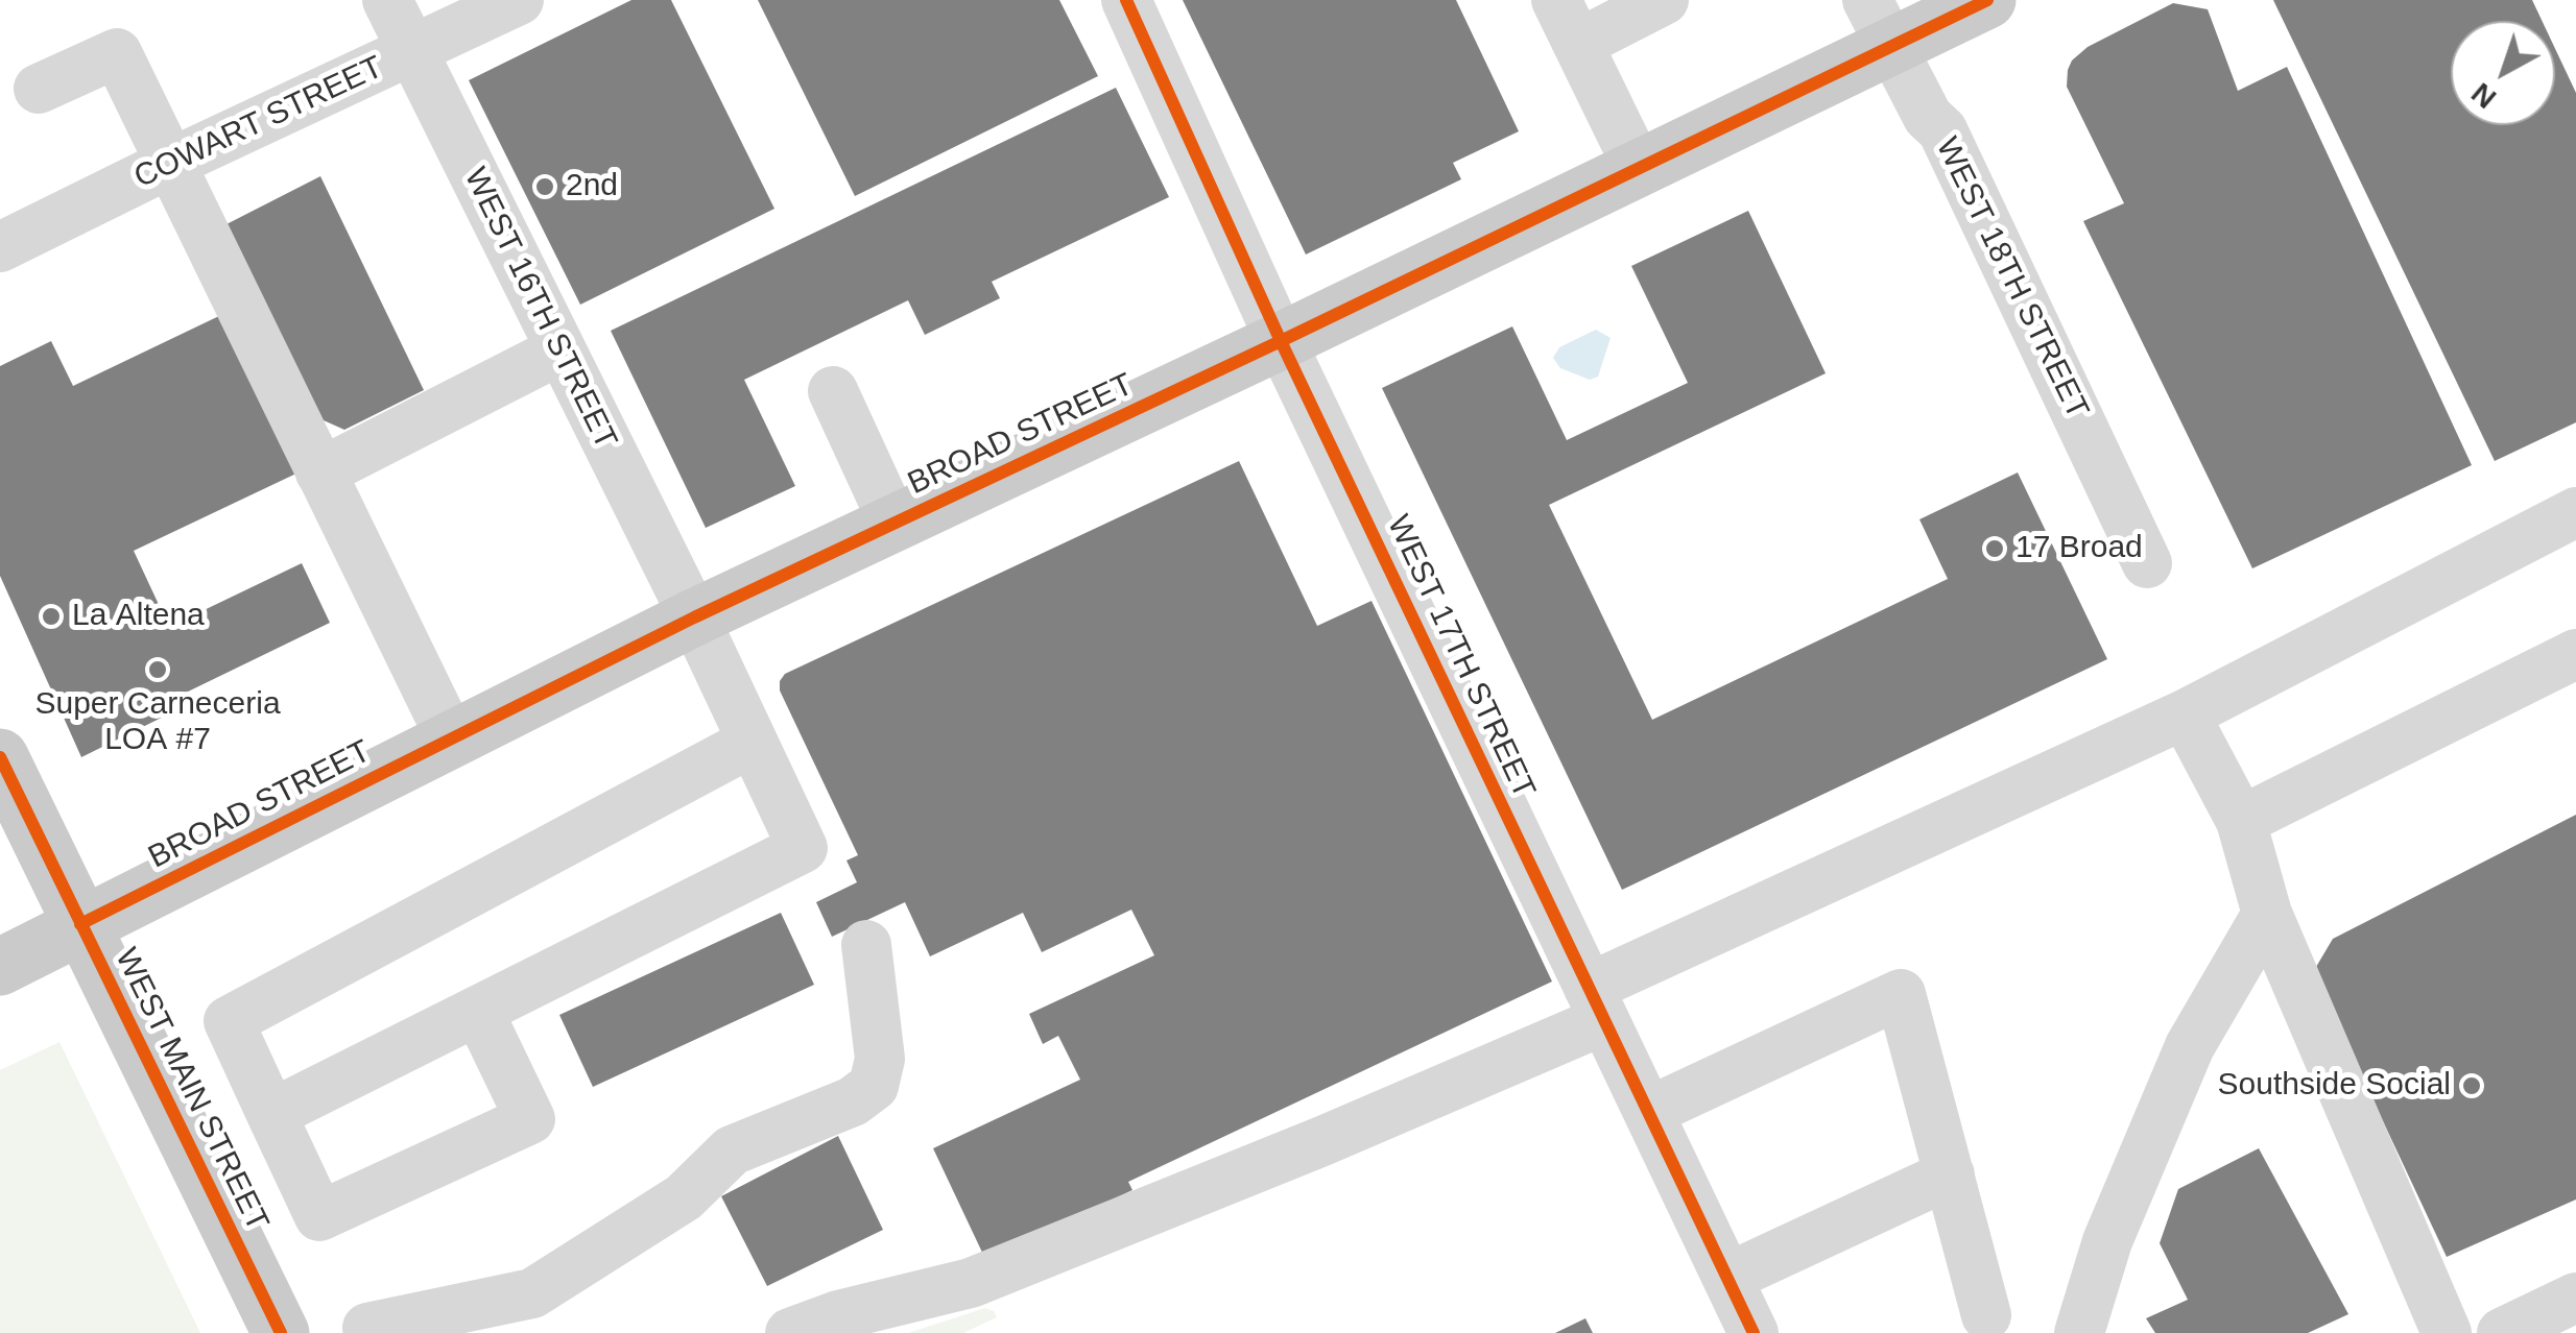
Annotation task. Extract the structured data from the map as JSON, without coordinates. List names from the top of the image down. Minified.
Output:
{"streets":{"main road":["BROAD STREET","WEST MAIN STREET"],"street":["COWART STREET","WEST 18TH STREET","WEST 16TH STREET","WEST 17TH STREET"]},"crossings":[["COWART STREET","WEST 16TH STREET"],["WEST 18TH STREET","BROAD STREET"],["WEST 16TH STREET","BROAD STREET"],["BROAD STREET","WEST 17TH STREET"],["BROAD STREET","WEST MAIN STREET"]],"places":["2nd","17 Broad","La Altena","Super Carneceria LOA #7","Southside Social"],"north":"bottom left"}
